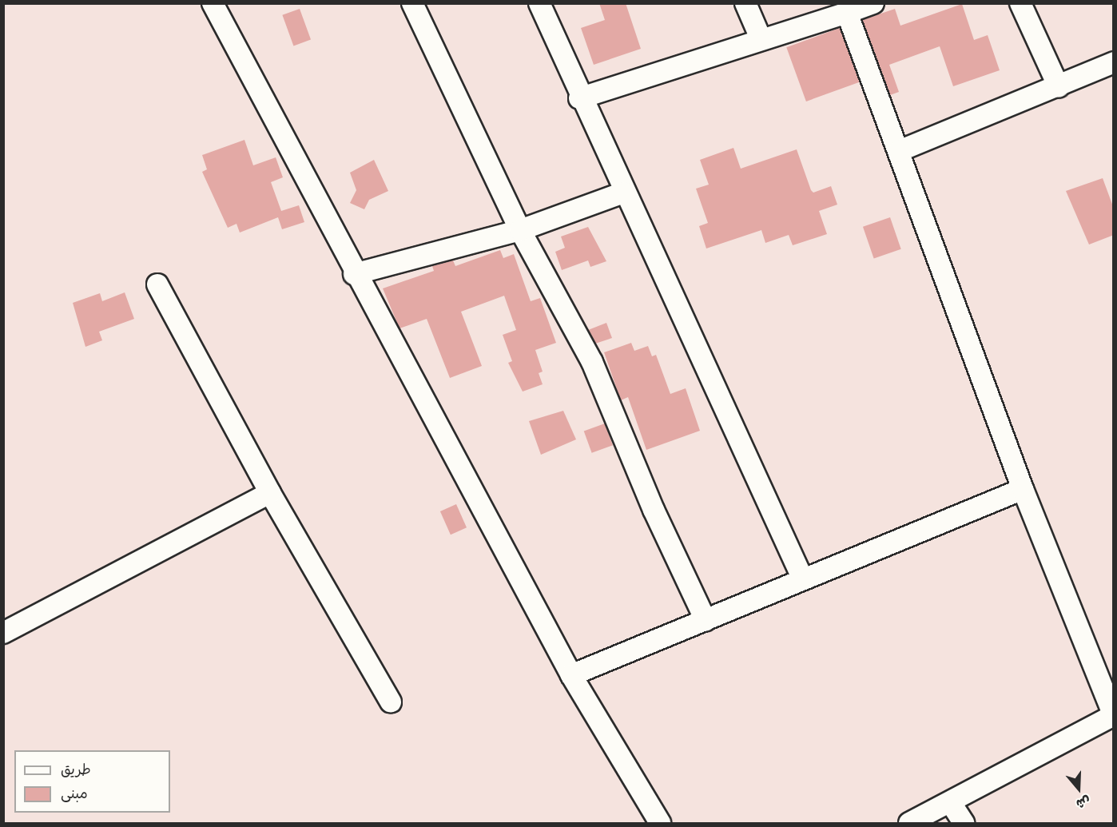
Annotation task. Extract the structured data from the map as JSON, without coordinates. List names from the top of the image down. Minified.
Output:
{"legend":["طريق","مبنى"],"north":"bottom"}
